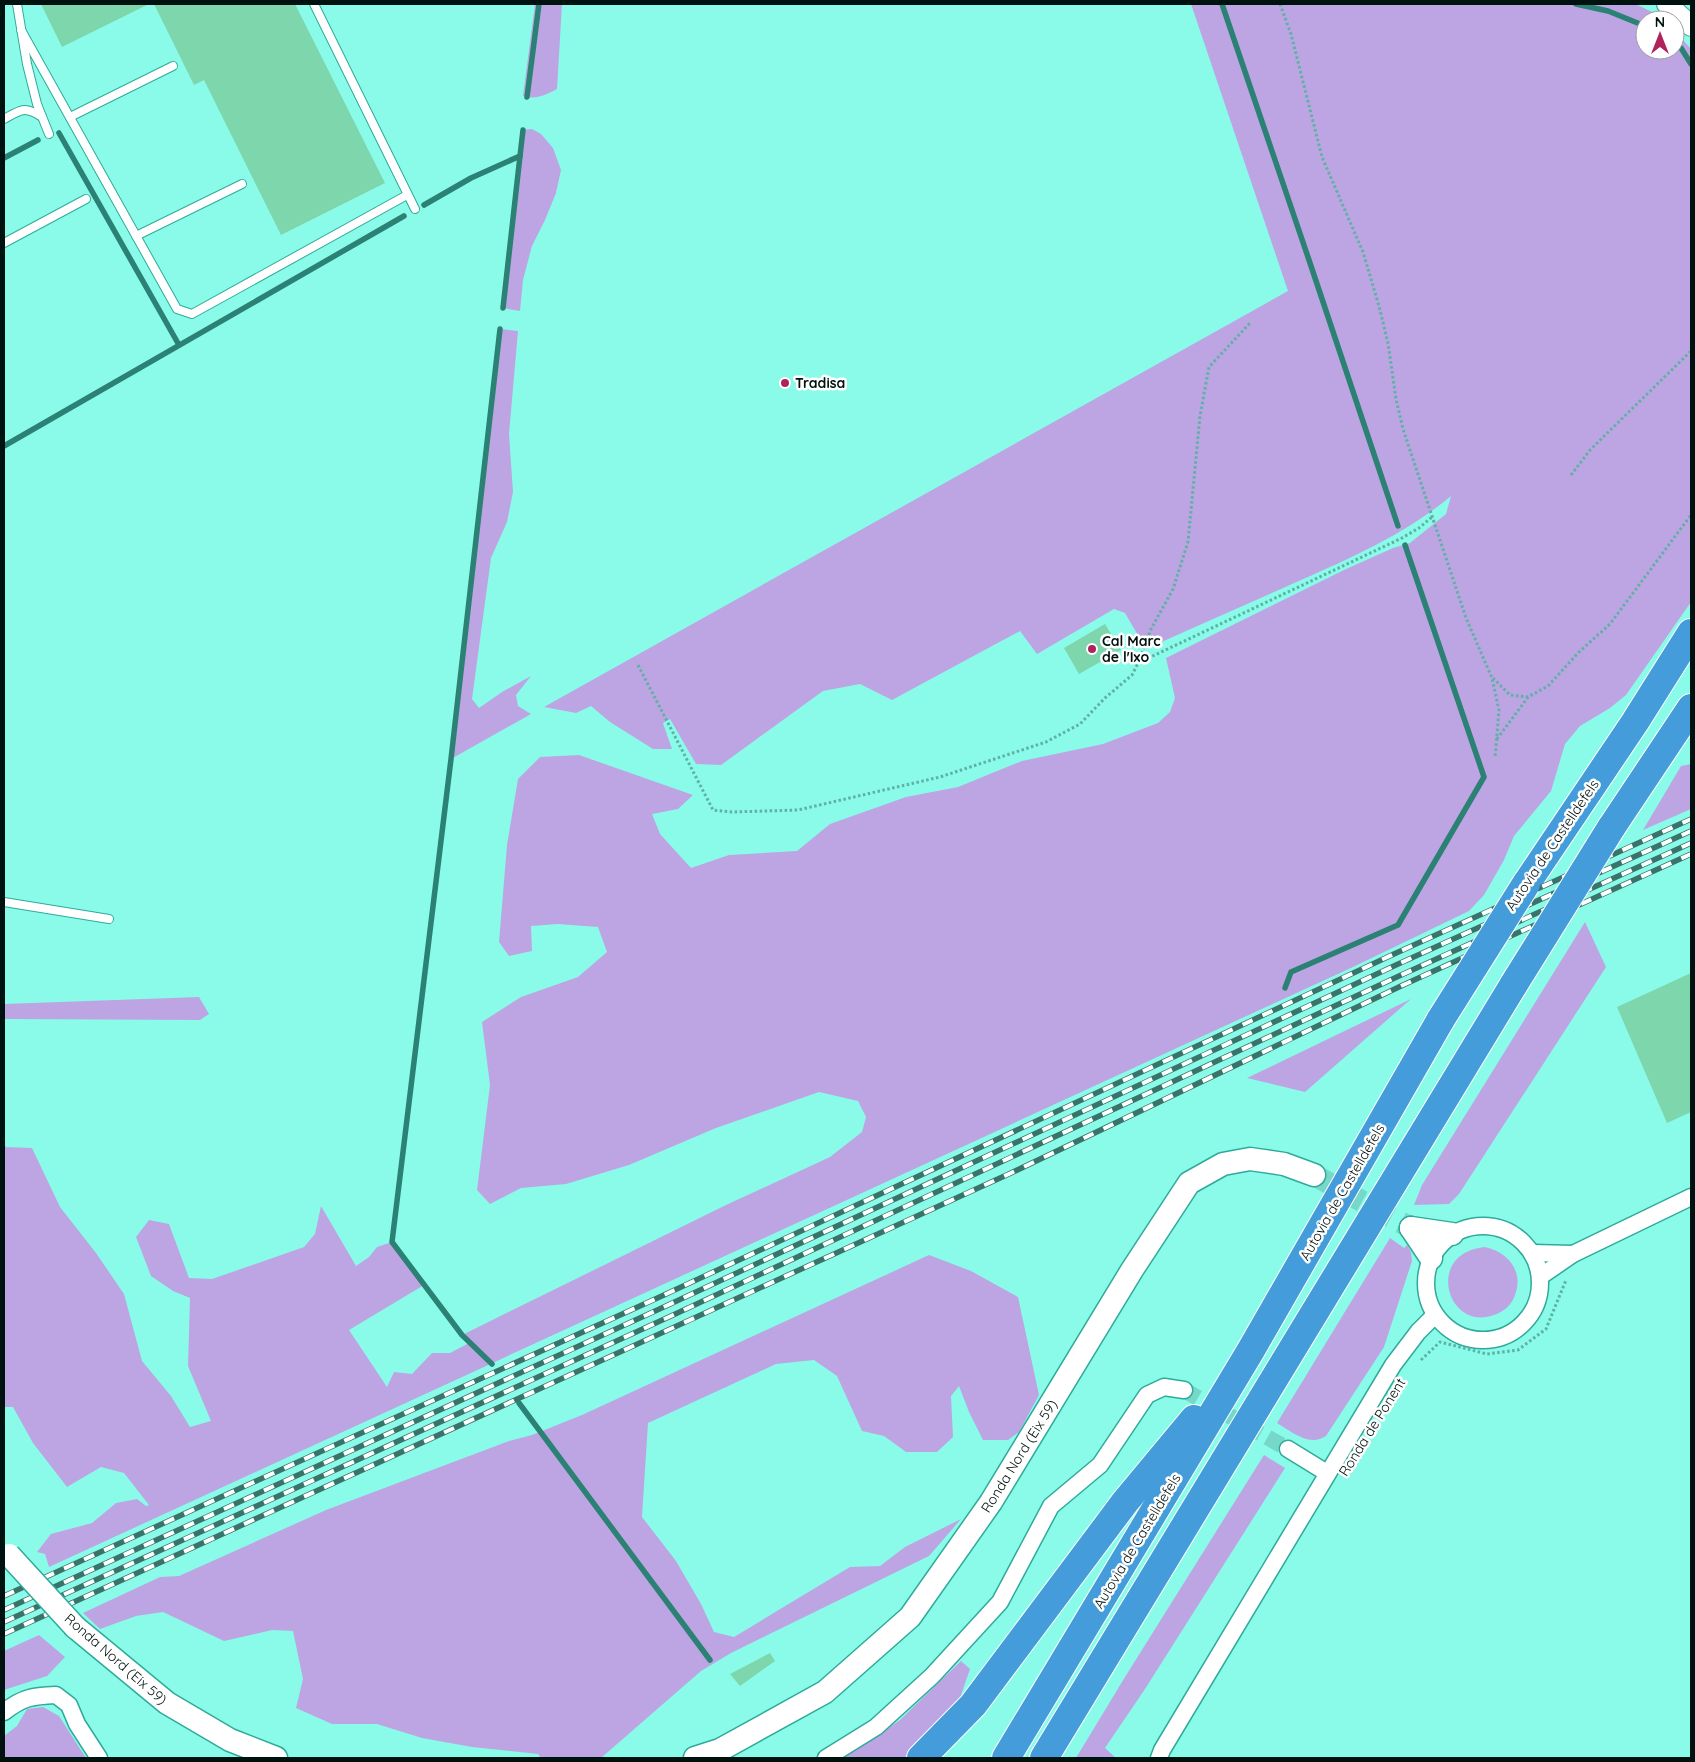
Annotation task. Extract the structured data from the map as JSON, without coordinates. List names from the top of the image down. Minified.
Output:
{"streets":{"highway":["Autovia de Castelldefels"],"main road":["Ronda Nord (Eix 59)"],"street":["Ronda de Ponent"]},"places":["Tradisa","Cal Marc de l'Ixo"],"north":"top"}
